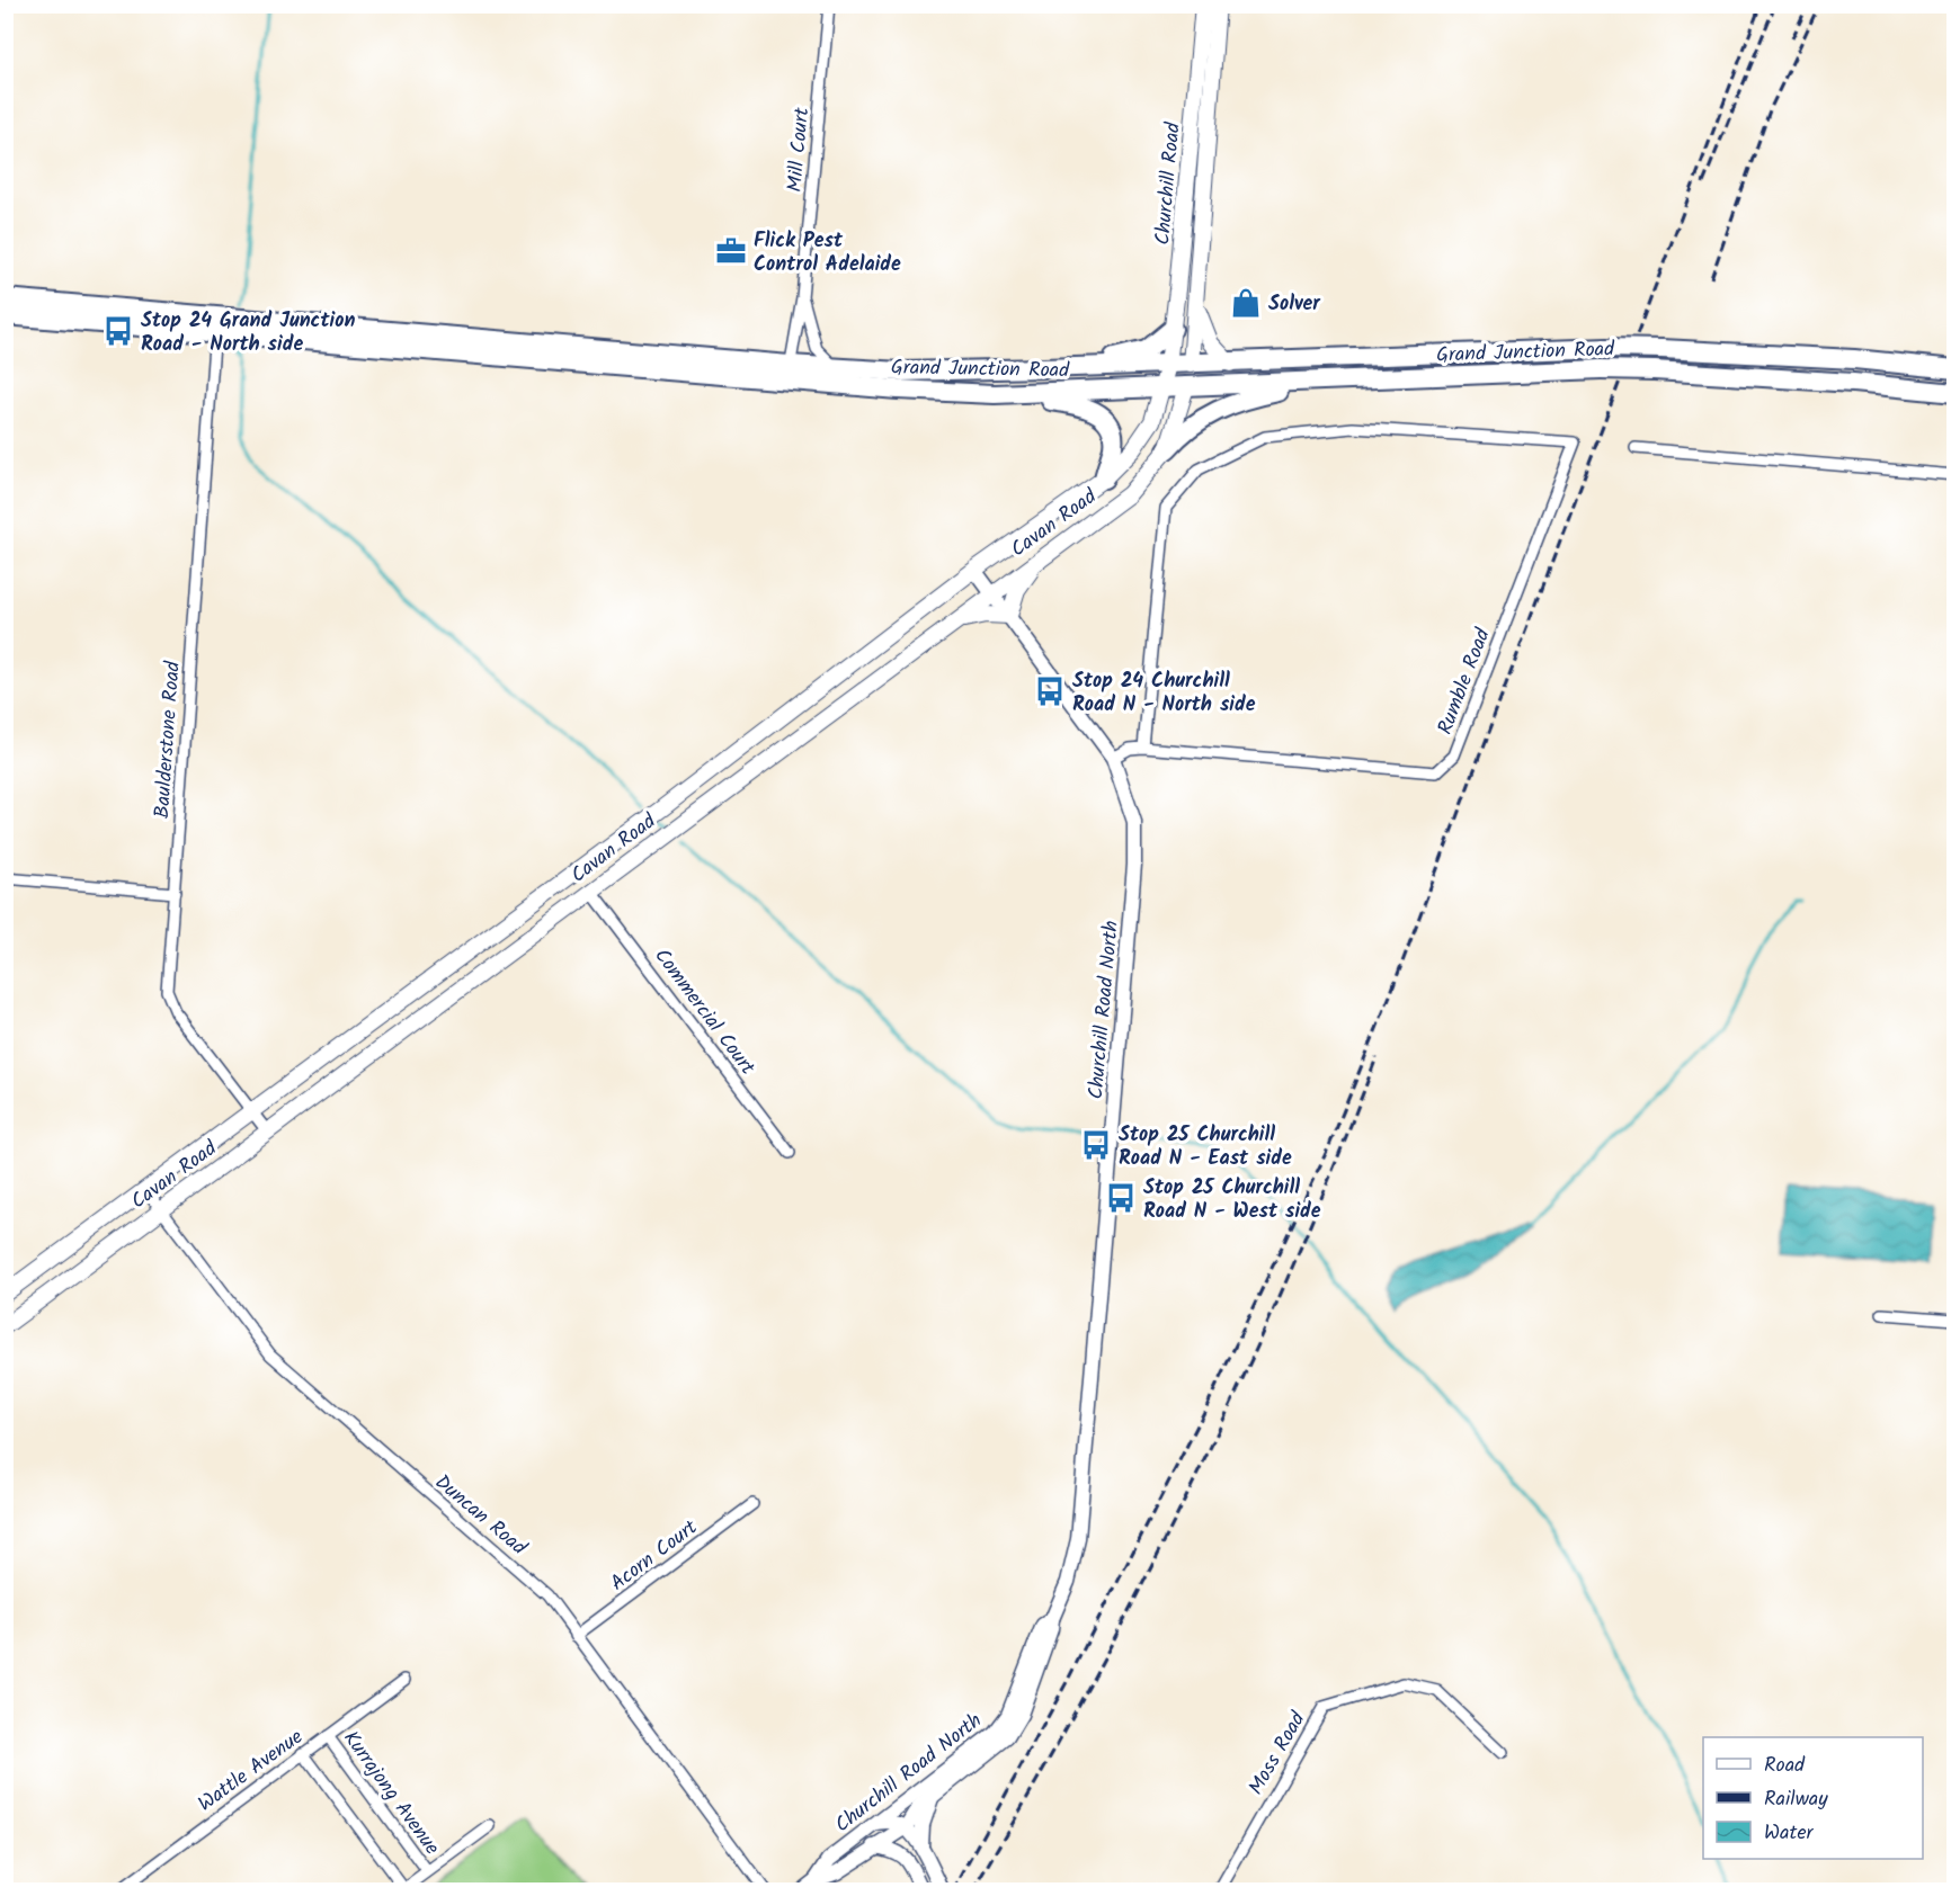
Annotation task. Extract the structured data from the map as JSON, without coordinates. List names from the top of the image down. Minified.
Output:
{"streets":{"highway":["Grand Junction Road","Cavan Road"],"main road":["Churchill Road"],"street":["Mill Court","Rumble Road","Baulderstone Road","Churchill Road North","Commercial Court","Duncan Road","Acorn Court","Moss Road","Wattle Avenue","Kurrajong Avenue"]},"crossings":[["Mill Court","Grand Junction Road"],["Churchill Road","Grand Junction Road"],["Churchill Road","Cavan Road"],["Grand Junction Road","Cavan Road"],["Grand Junction Road","Baulderstone Road"],["Cavan Road","Baulderstone Road"],["Cavan Road","Churchill Road North"],["Cavan Road","Commercial Court"],["Cavan Road","Duncan Road"],["Rumble Road","Churchill Road North"],["Duncan Road","Acorn Court"],["Wattle Avenue","Kurrajong Avenue"]],"places":{"office":["Flick Pest Control Adelaide"],"shop":["Solver"],"bus stop":["Stop 24 Grand Junction Road - North side","Stop 24 Churchill Road N - North side","Stop 25 Churchill Road N - East side","Stop 25 Churchill Road N - West side"]},"legend":["Road","Railway","Water"]}
